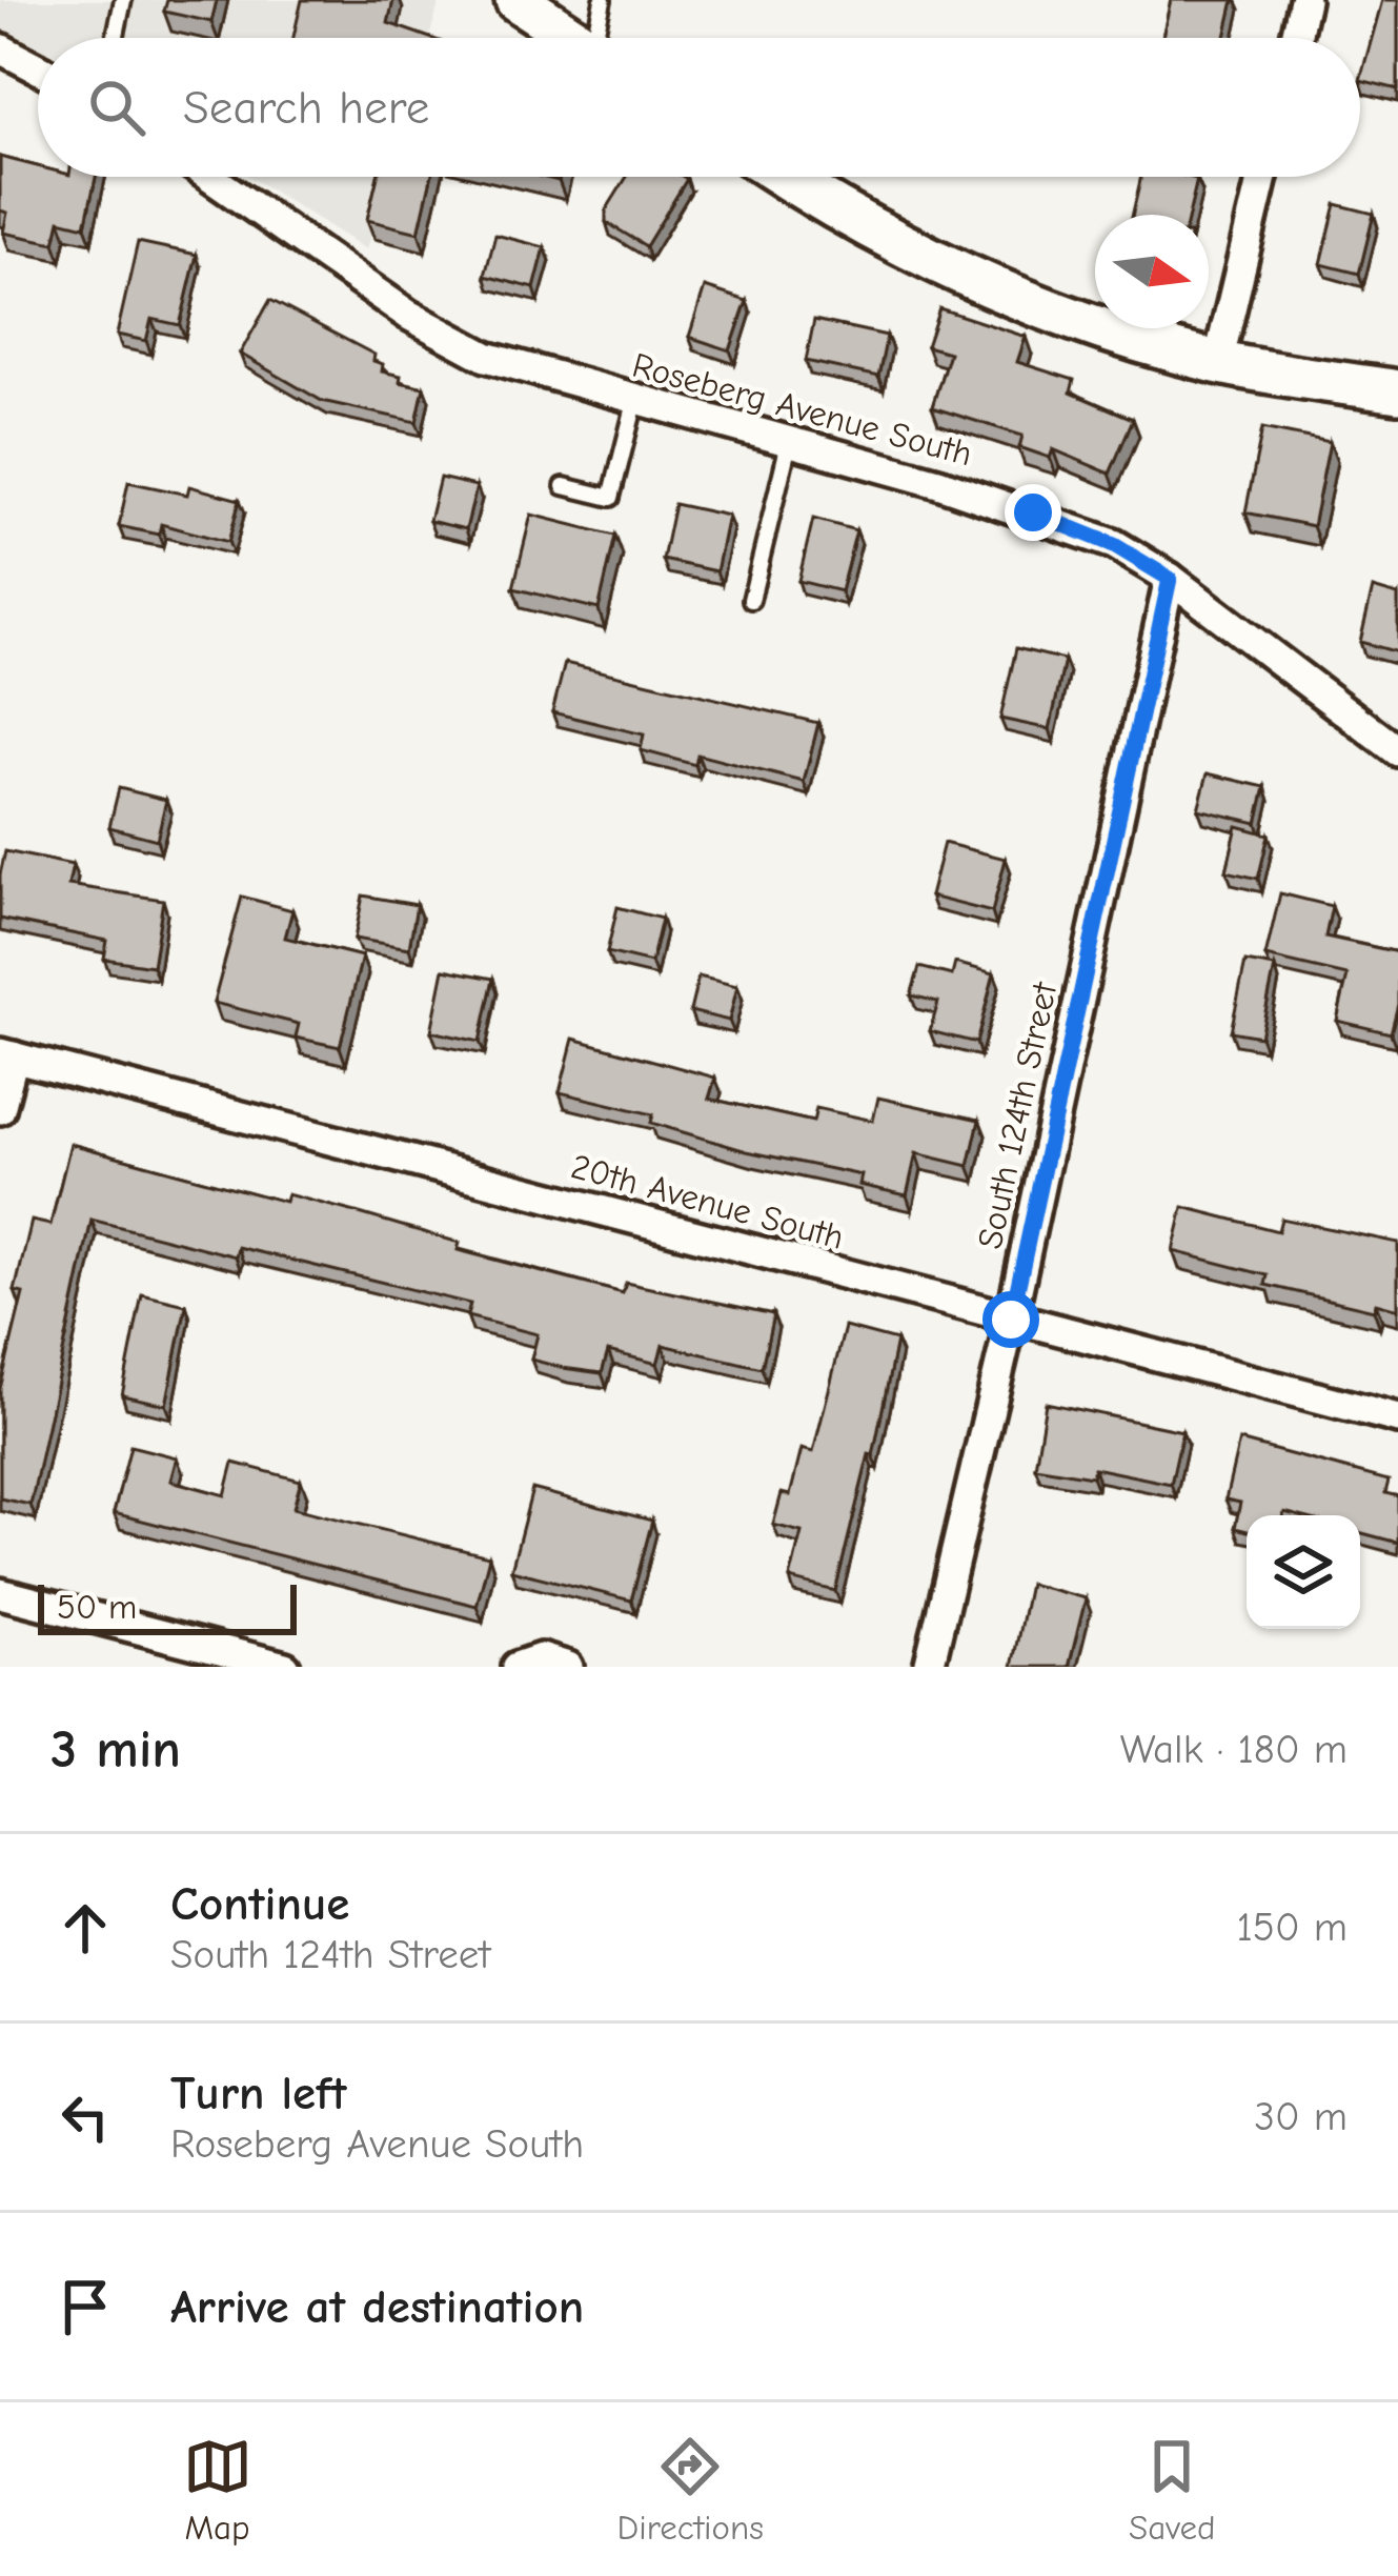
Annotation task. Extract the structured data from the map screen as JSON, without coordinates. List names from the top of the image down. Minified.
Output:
{"streets":{"street":["Roseberg Avenue South","South 124th Street","20th Avenue South"]},"crossings":[["Roseberg Avenue South","South 124th Street"],["South 124th Street","20th Avenue South"]],"scale_bar":"50 m","north":"right","page":{"search":"Search here","scale":"50 m","heading":["3 min","Walk · 180 m"],"list":[["Continue","South 124th Street","150 m"],["Turn left","Roseberg Avenue South","30 m"],"Arrive at destination"],"nav":["Map","Directions","Saved"]}}
